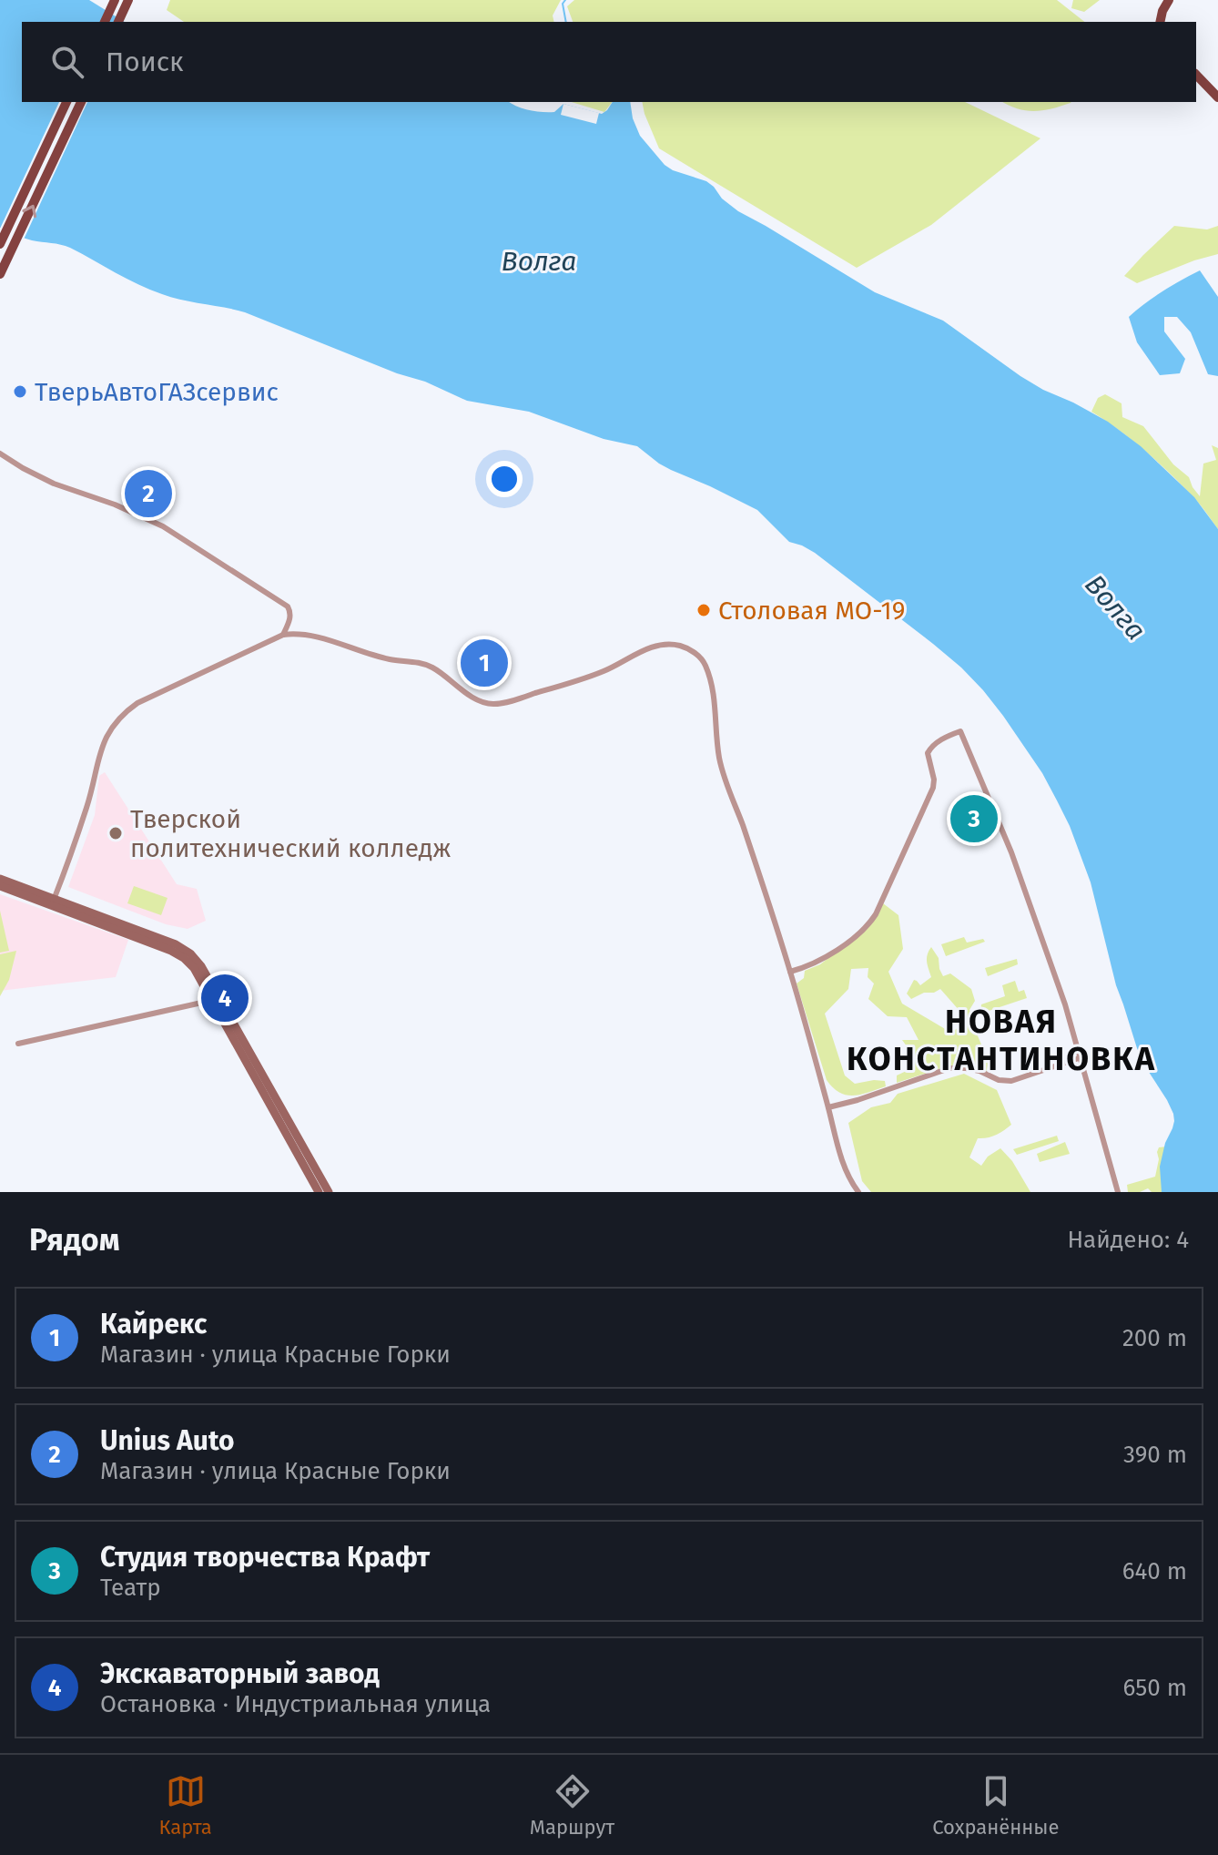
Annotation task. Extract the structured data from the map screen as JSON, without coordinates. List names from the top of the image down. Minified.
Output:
{"districts":["НОВАЯ КОНСТАНТИНОВКА"],"water":["Волга"],"places":["ТверьАвтоГАЗсервис","Столовая МО-19","Тверской политехнический колледж"],"page":{"search":"Поиск","pins":["2","1","3","4"],"heading":["Рядом","Найдено: 4"],"list":[{"mark":"1","name":"Кайрекс","note":"Магазин · улица Красные Горки","value":"200 m"},{"mark":"2","name":"Unius Auto","note":"Магазин · улица Красные Горки","value":"390 m"},{"mark":"3","name":"Студия творчества Крафт","note":"Театр","value":"640 m"},{"mark":"4","name":"Экскаваторный завод","note":"Остановка · Индустриальная улица","value":"650 m"}],"nav":["Карта","Маршрут","Сохранённые"]}}
